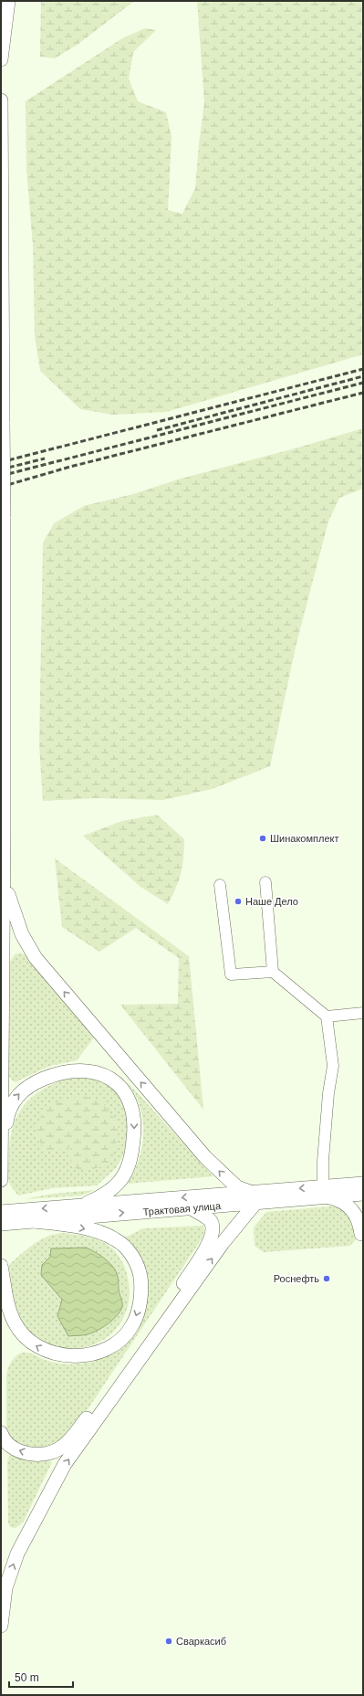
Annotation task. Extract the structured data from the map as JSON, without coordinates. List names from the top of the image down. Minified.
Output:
{"streets":{"main road":["Трактовая улица"]},"places":["Шинакомплект","Наше Дело","Роснефть","Сваркаcиб"],"scale_bar":"50 m"}
